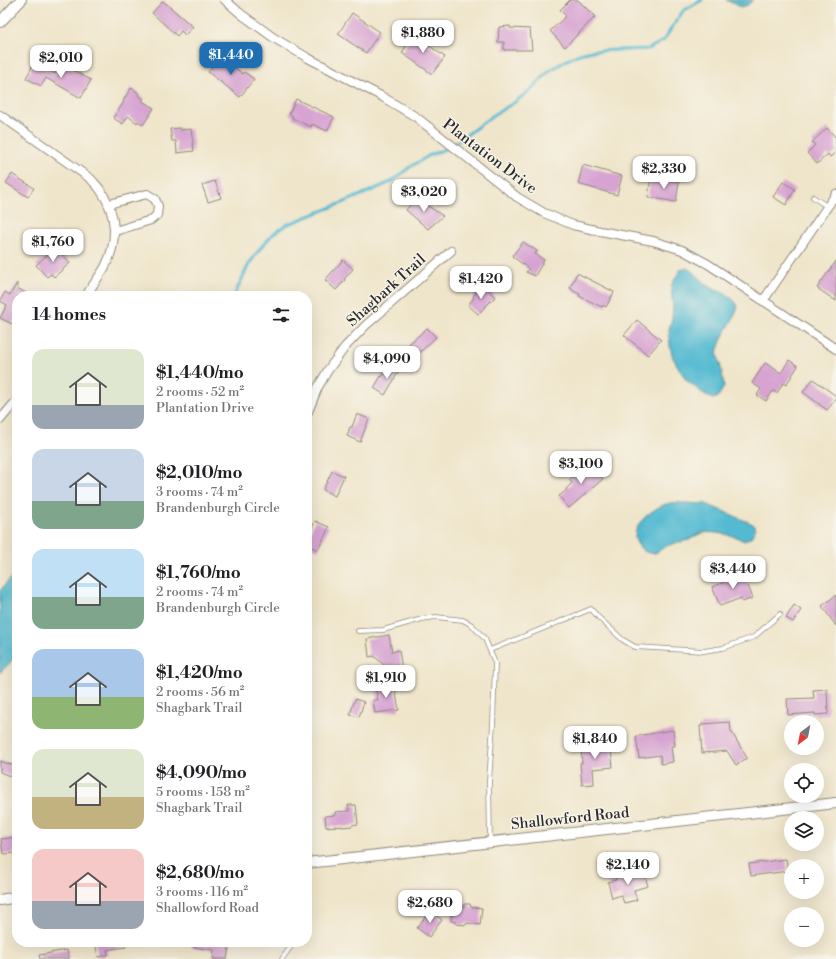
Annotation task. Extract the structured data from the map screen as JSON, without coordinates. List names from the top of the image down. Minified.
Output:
{"streets":{"street":["Plantation Drive","Shagbark Trail","Shallowford Road"]},"north":"bottom left","page":{"price":["$1,880","$1,440","$2,010","$2,330","$3,020","$1,760","$1,420","$4,090","$3,100","$3,440","$1,910","$1,840","$2,140","$2,680"],"heading":"14 homes","list":[{"name":"$1,440/mo","note":"2 rooms · 52 m² · Plantation Drive"},{"name":"$2,010/mo","note":"3 rooms · 74 m² · Brandenburgh Circle"},{"name":"$1,760/mo","note":"2 rooms · 74 m² · Brandenburgh Circle"},{"name":"$1,420/mo","note":"2 rooms · 56 m² · Shagbark Trail"},{"name":"$4,090/mo","note":"5 rooms · 158 m² · Shagbark Trail"},{"name":"$2,680/mo","note":"3 rooms · 116 m² · Shallowford Road"}],"map_buttons":["+","−"]}}
